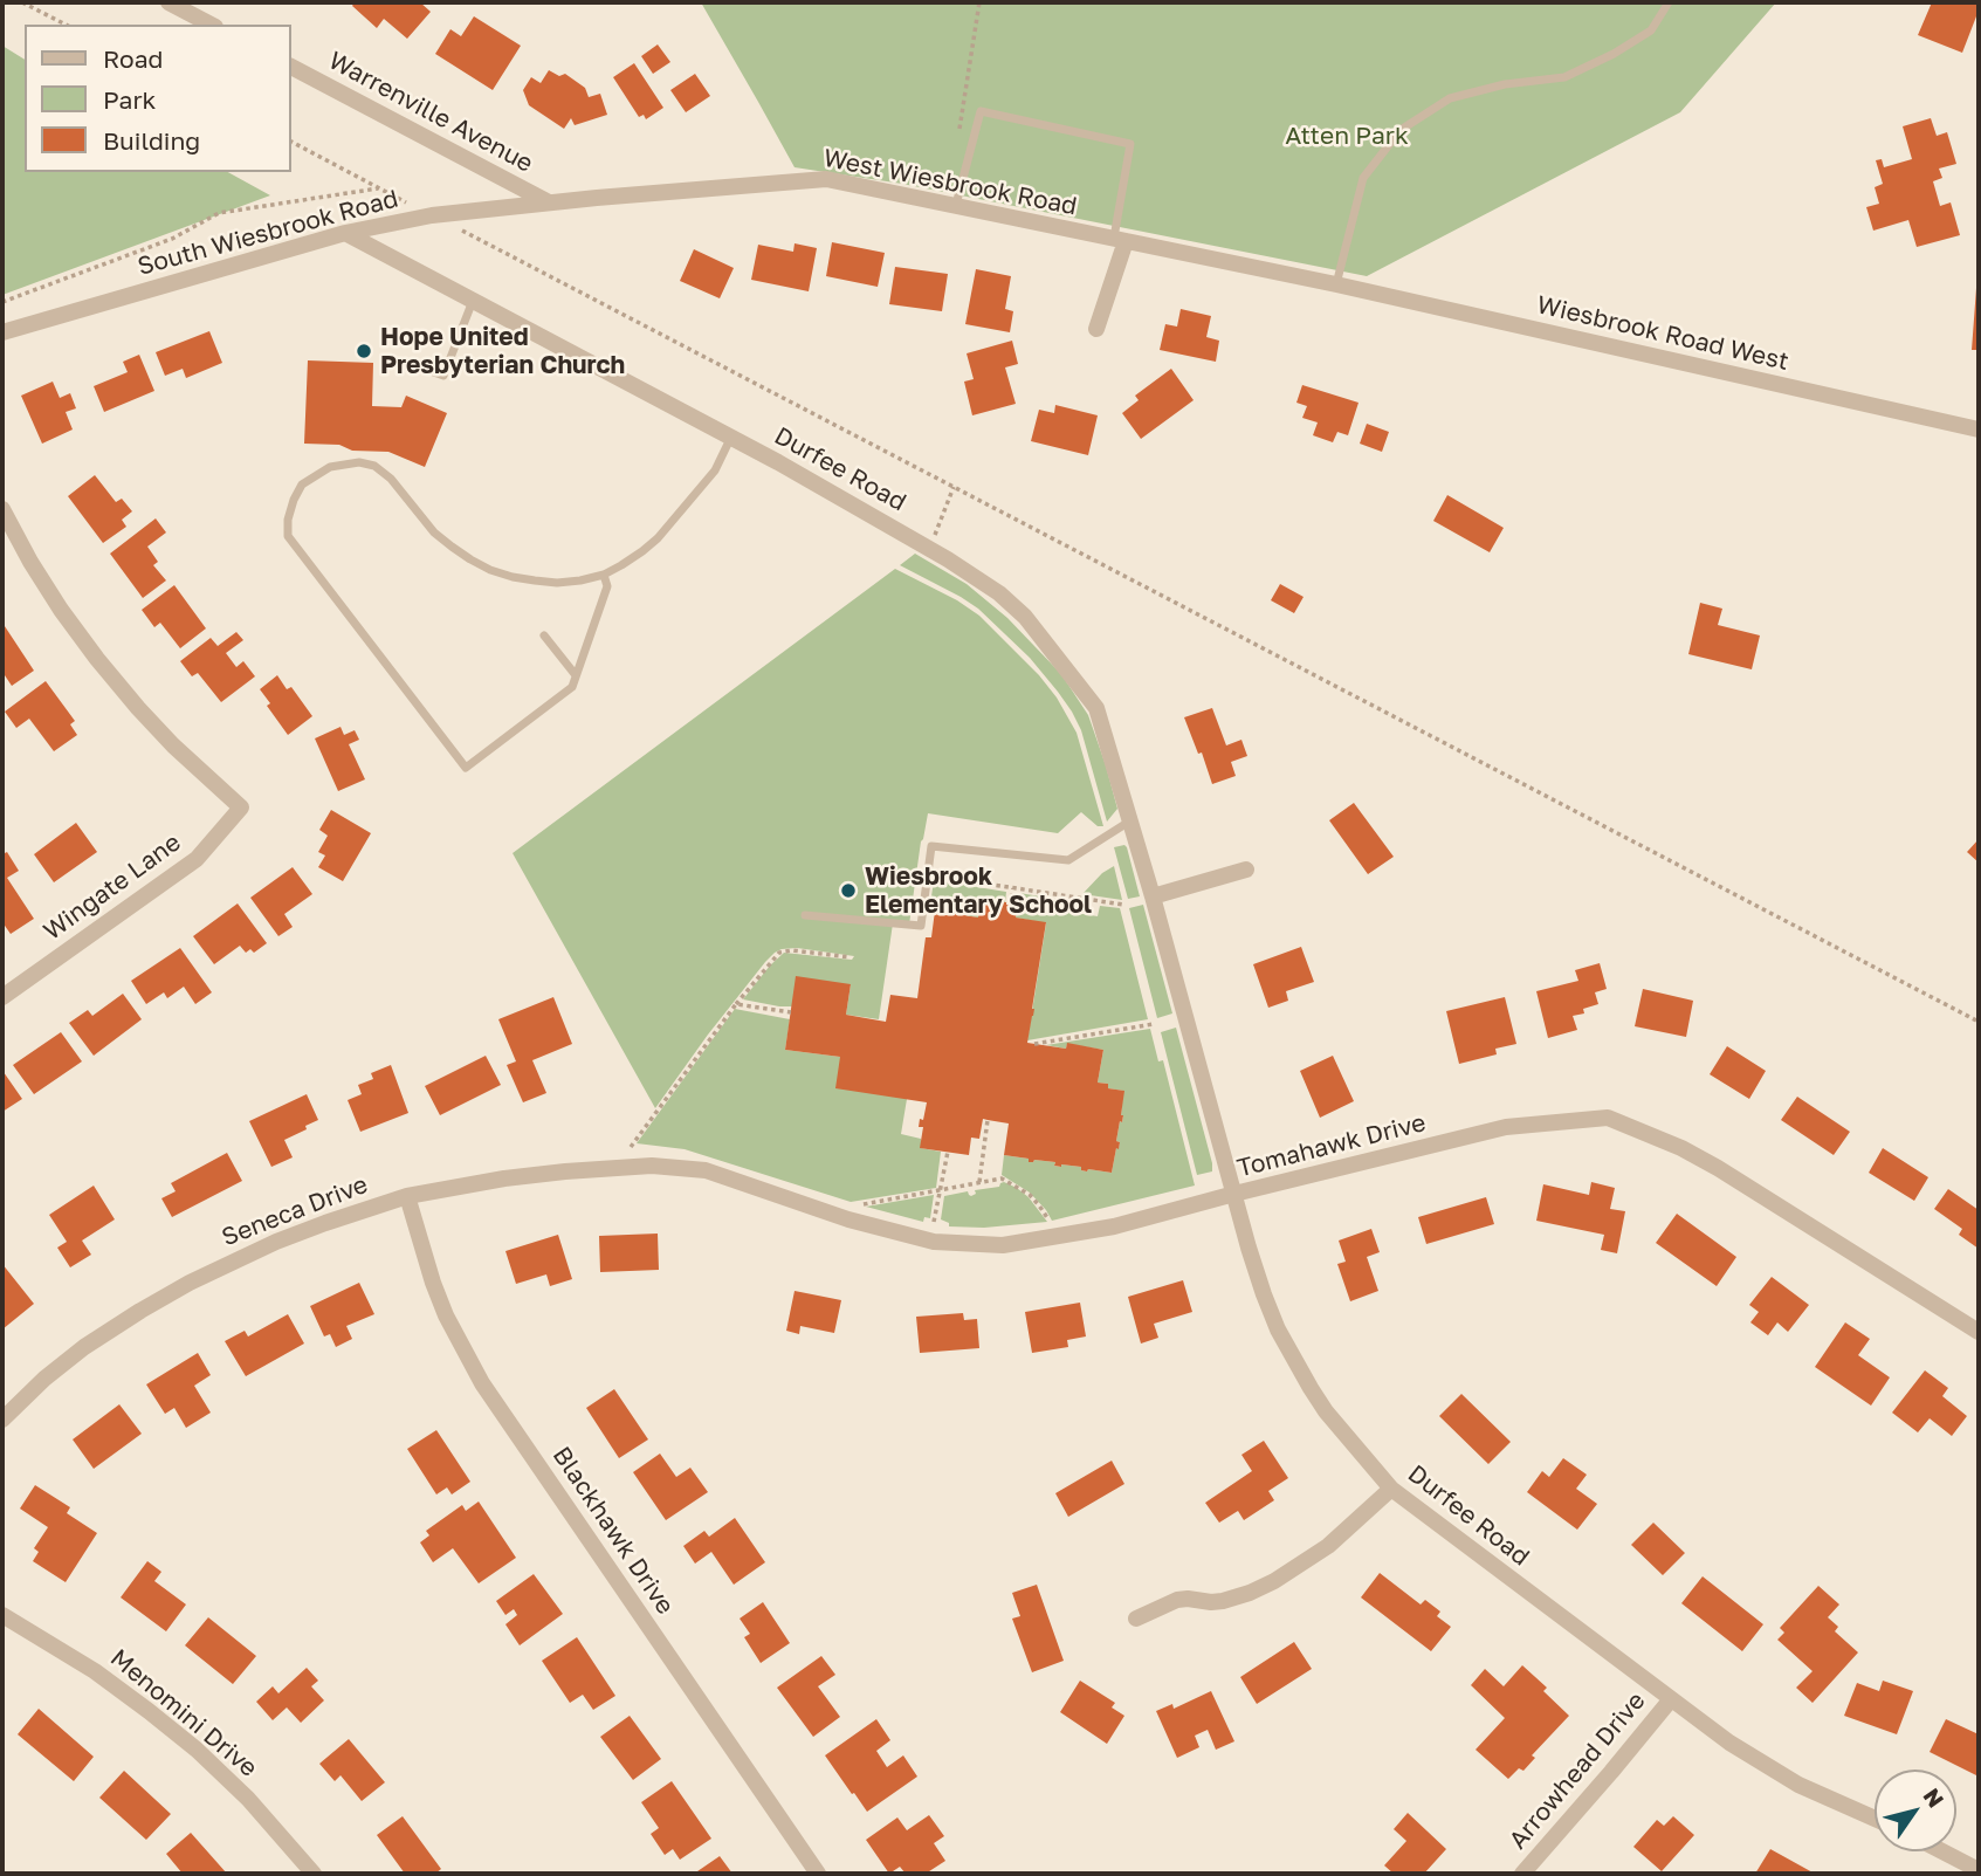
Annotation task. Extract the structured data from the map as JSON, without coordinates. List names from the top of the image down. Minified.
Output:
{"streets":{"street":["Warrenville Avenue","West Wiesbrook Road","South Wiesbrook Road","Wiesbrook Road West","Durfee Road","Wingate Lane","Tomahawk Drive","Seneca Drive","Blackhawk Drive","Menomini Drive","Arrowhead Drive"]},"crossings":[["Warrenville Avenue","West Wiesbrook Road"],["Warrenville Avenue","South Wiesbrook Road"],["West Wiesbrook Road","South Wiesbrook Road"],["West Wiesbrook Road","Wiesbrook Road West"],["South Wiesbrook Road","Durfee Road"],["Durfee Road","Tomahawk Drive"],["Durfee Road","Arrowhead Drive"],["Tomahawk Drive","Seneca Drive"],["Seneca Drive","Blackhawk Drive"]],"parks":["Atten Park"],"places":["Hope United Presbyterian Church","Wiesbrook Elementary School"],"legend":["Road","Park","Building"],"north":"top right"}
